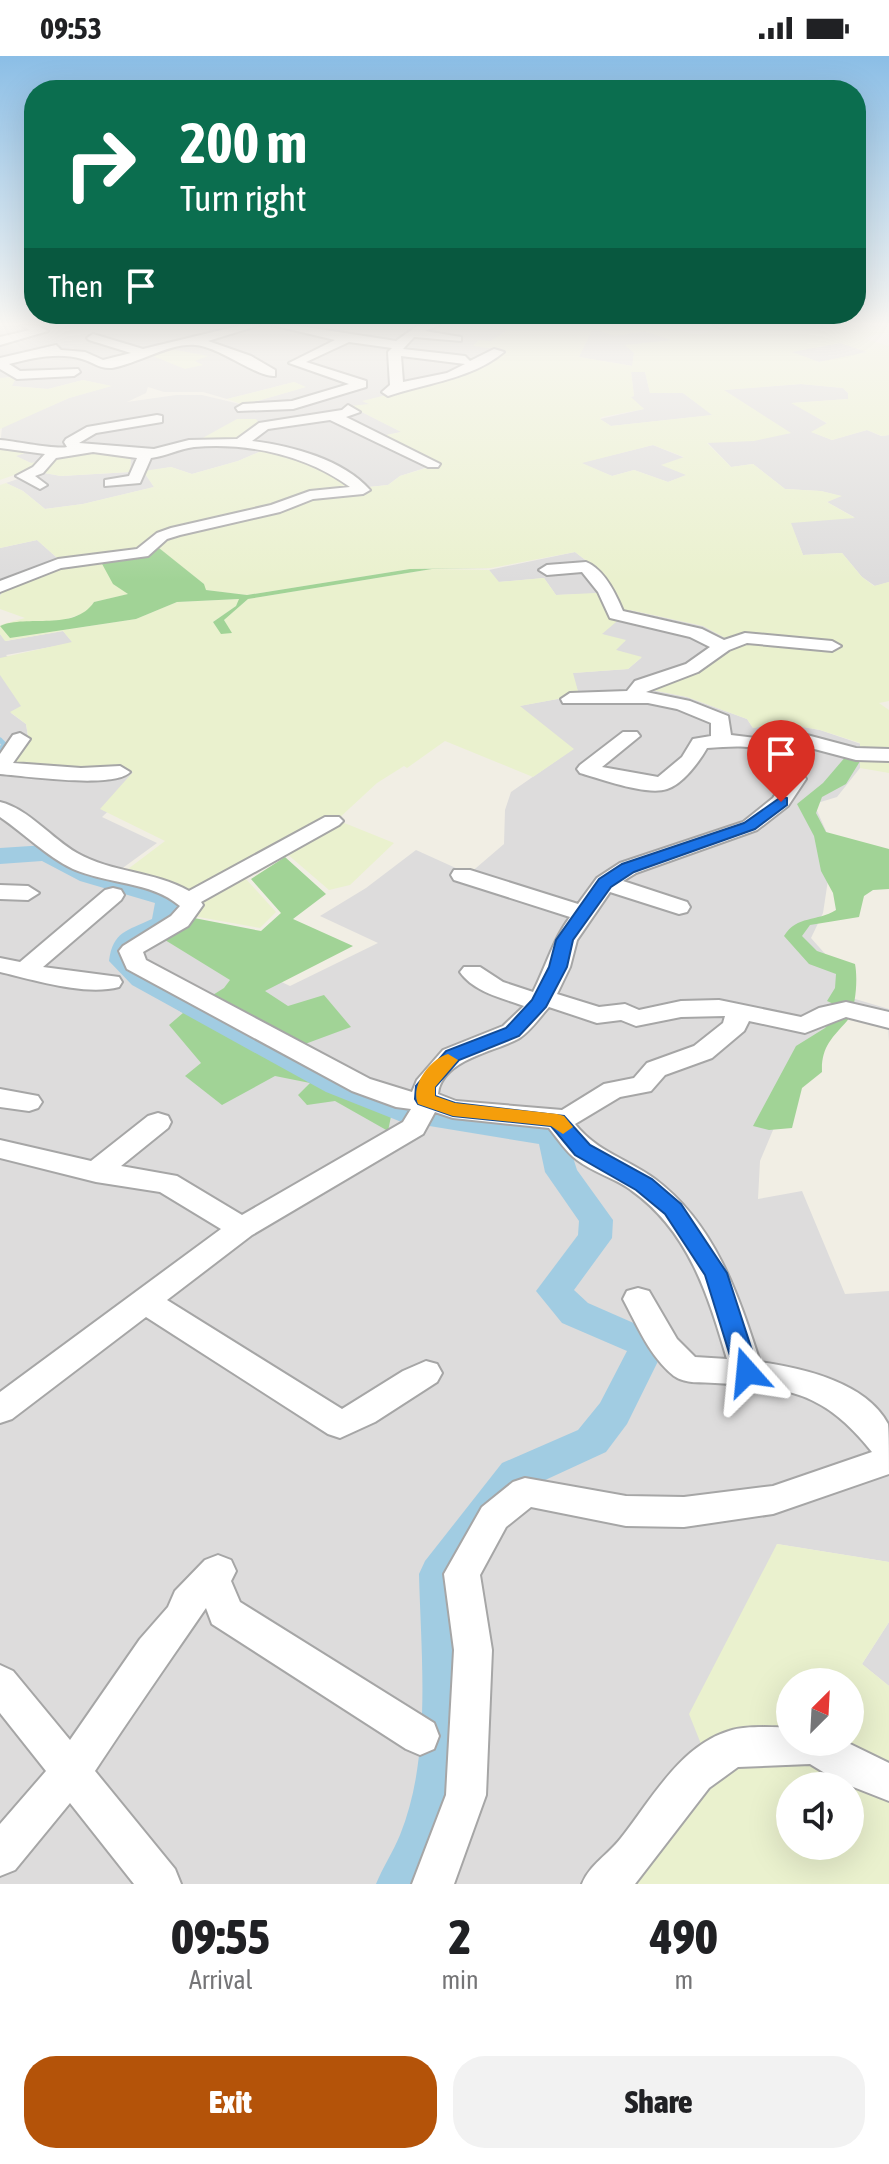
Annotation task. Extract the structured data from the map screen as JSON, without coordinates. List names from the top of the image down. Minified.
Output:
{"north":"top right","page":{"status":"09:53","turn":["200 m","Turn right"],"then":"Then","eta":["09:55","Arrival","2","min","490","m"],"buttons":["Exit","Share"]}}
